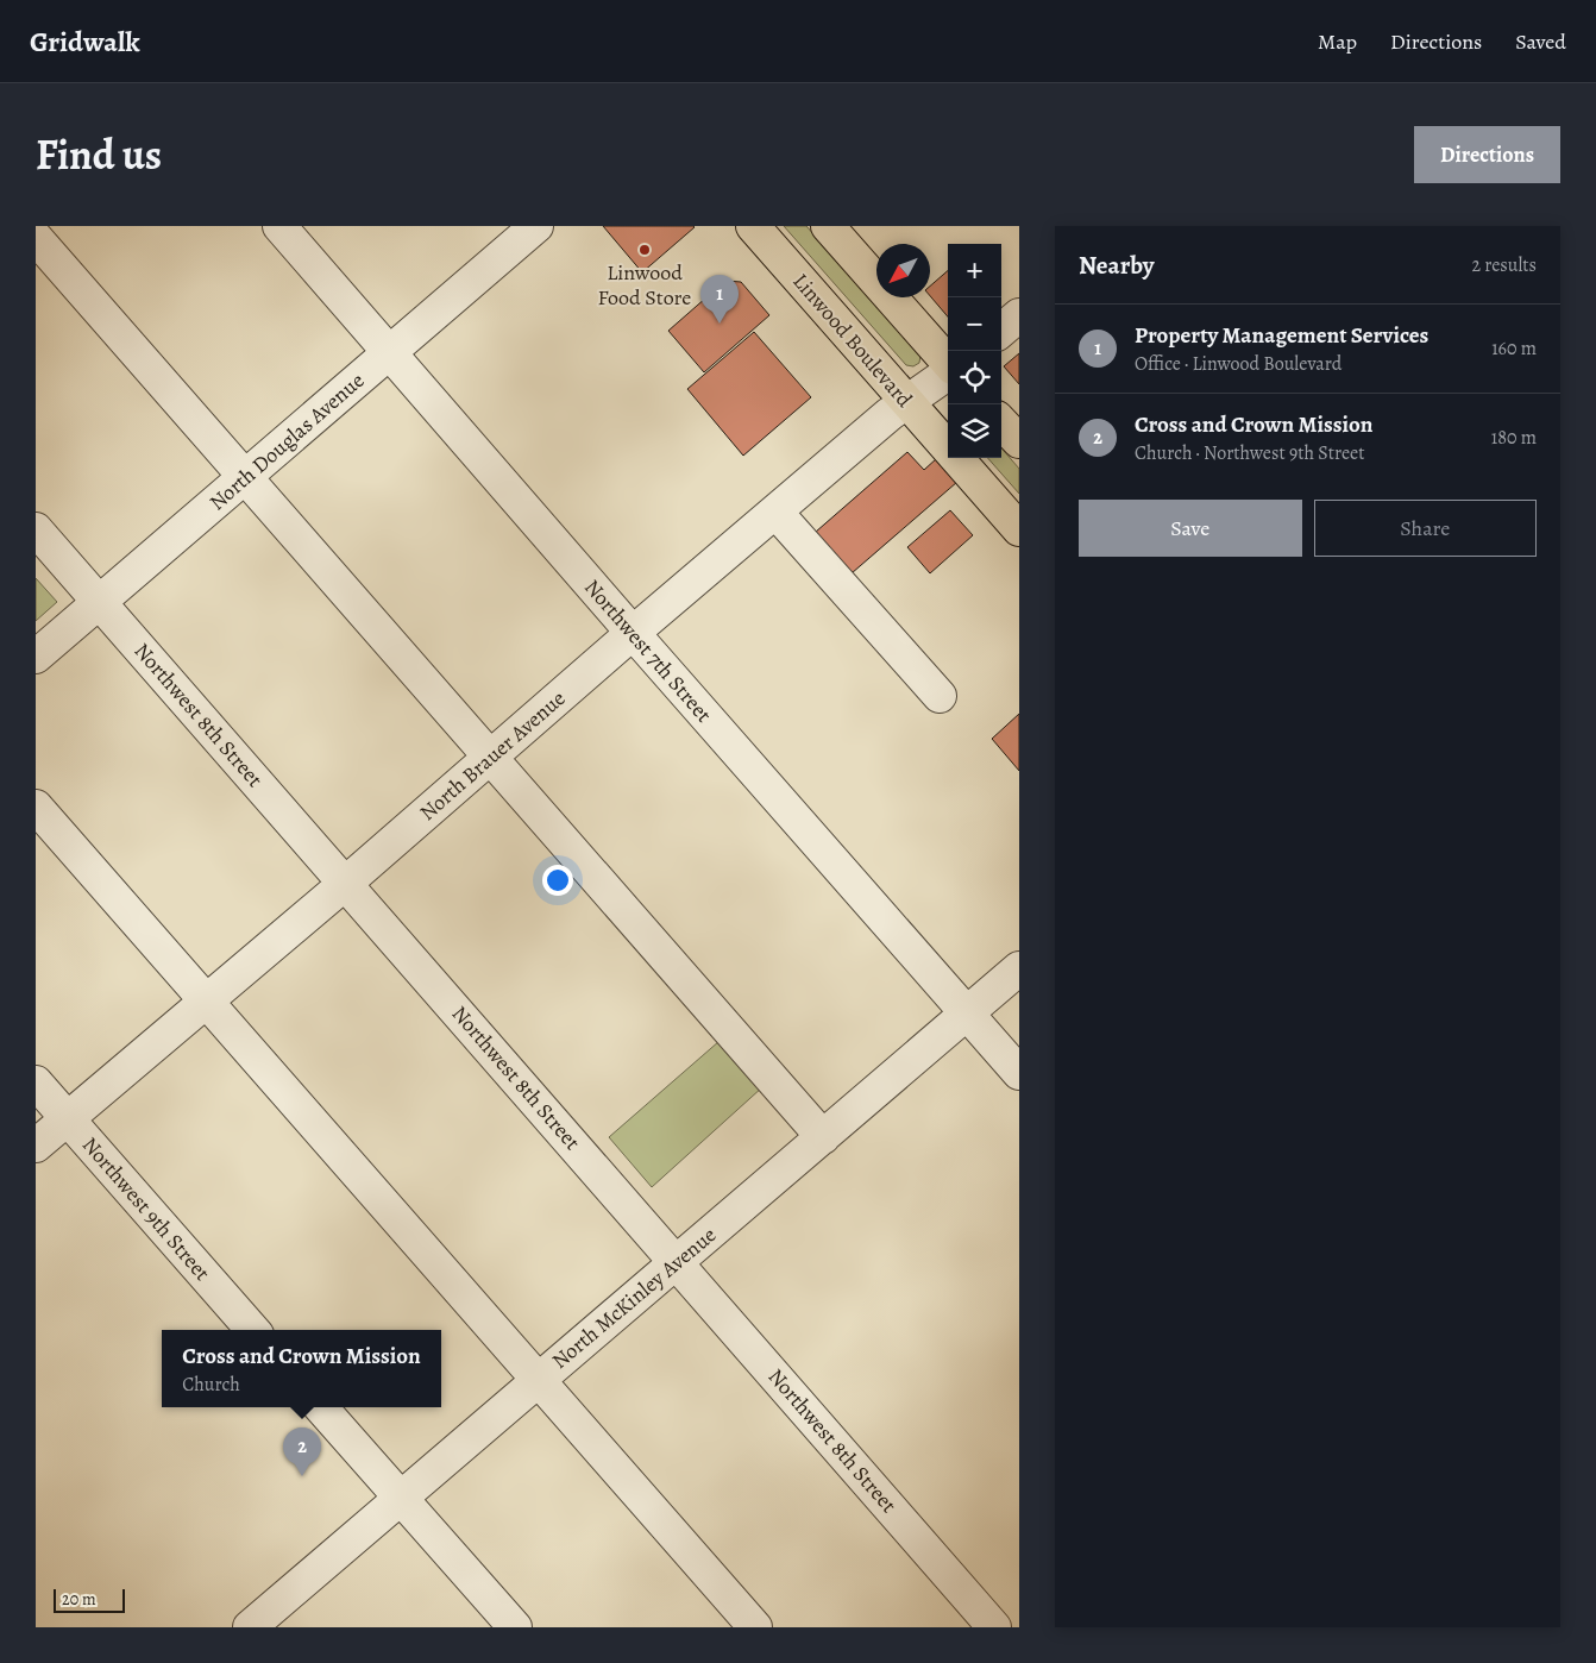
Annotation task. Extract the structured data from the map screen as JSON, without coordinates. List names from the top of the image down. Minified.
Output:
{"streets":{"main road":["Linwood Boulevard"],"street":["North Douglas Avenue","Northwest 7th Street","Northwest 8th Street","North Brauer Avenue","Northwest 9th Street","North McKinley Avenue"]},"crossings":[["Linwood Boulevard","North Brauer Avenue"],["North Douglas Avenue","Northwest 7th Street"],["North Douglas Avenue","Northwest 8th Street"],["Northwest 7th Street","North Brauer Avenue"],["Northwest 7th Street","North McKinley Avenue"],["Northwest 8th Street","North Brauer Avenue"],["Northwest 8th Street","North McKinley Avenue"],["North Brauer Avenue","Northwest 9th Street"]],"places":["Linwood Food Store"],"scale_bar":"20 m","north":"bottom left","page":{"header":"Gridwalk","nav":["Map","Directions","Saved"],"title":"Find us","buttons":["Directions",["Save","Share"]],"heading":["Nearby","2 results"],"map_buttons":["+","−"],"pins":["1","2"],"list":[{"mark":"1","name":"Property Management Services","note":"Office · Linwood Boulevard","value":"160 m"},{"mark":"2","name":"Cross and Crown Mission","note":"Church · Northwest 9th Street","value":"180 m"}],"popup":["Cross and Crown Mission","Church"],"scale":"20 m"}}
